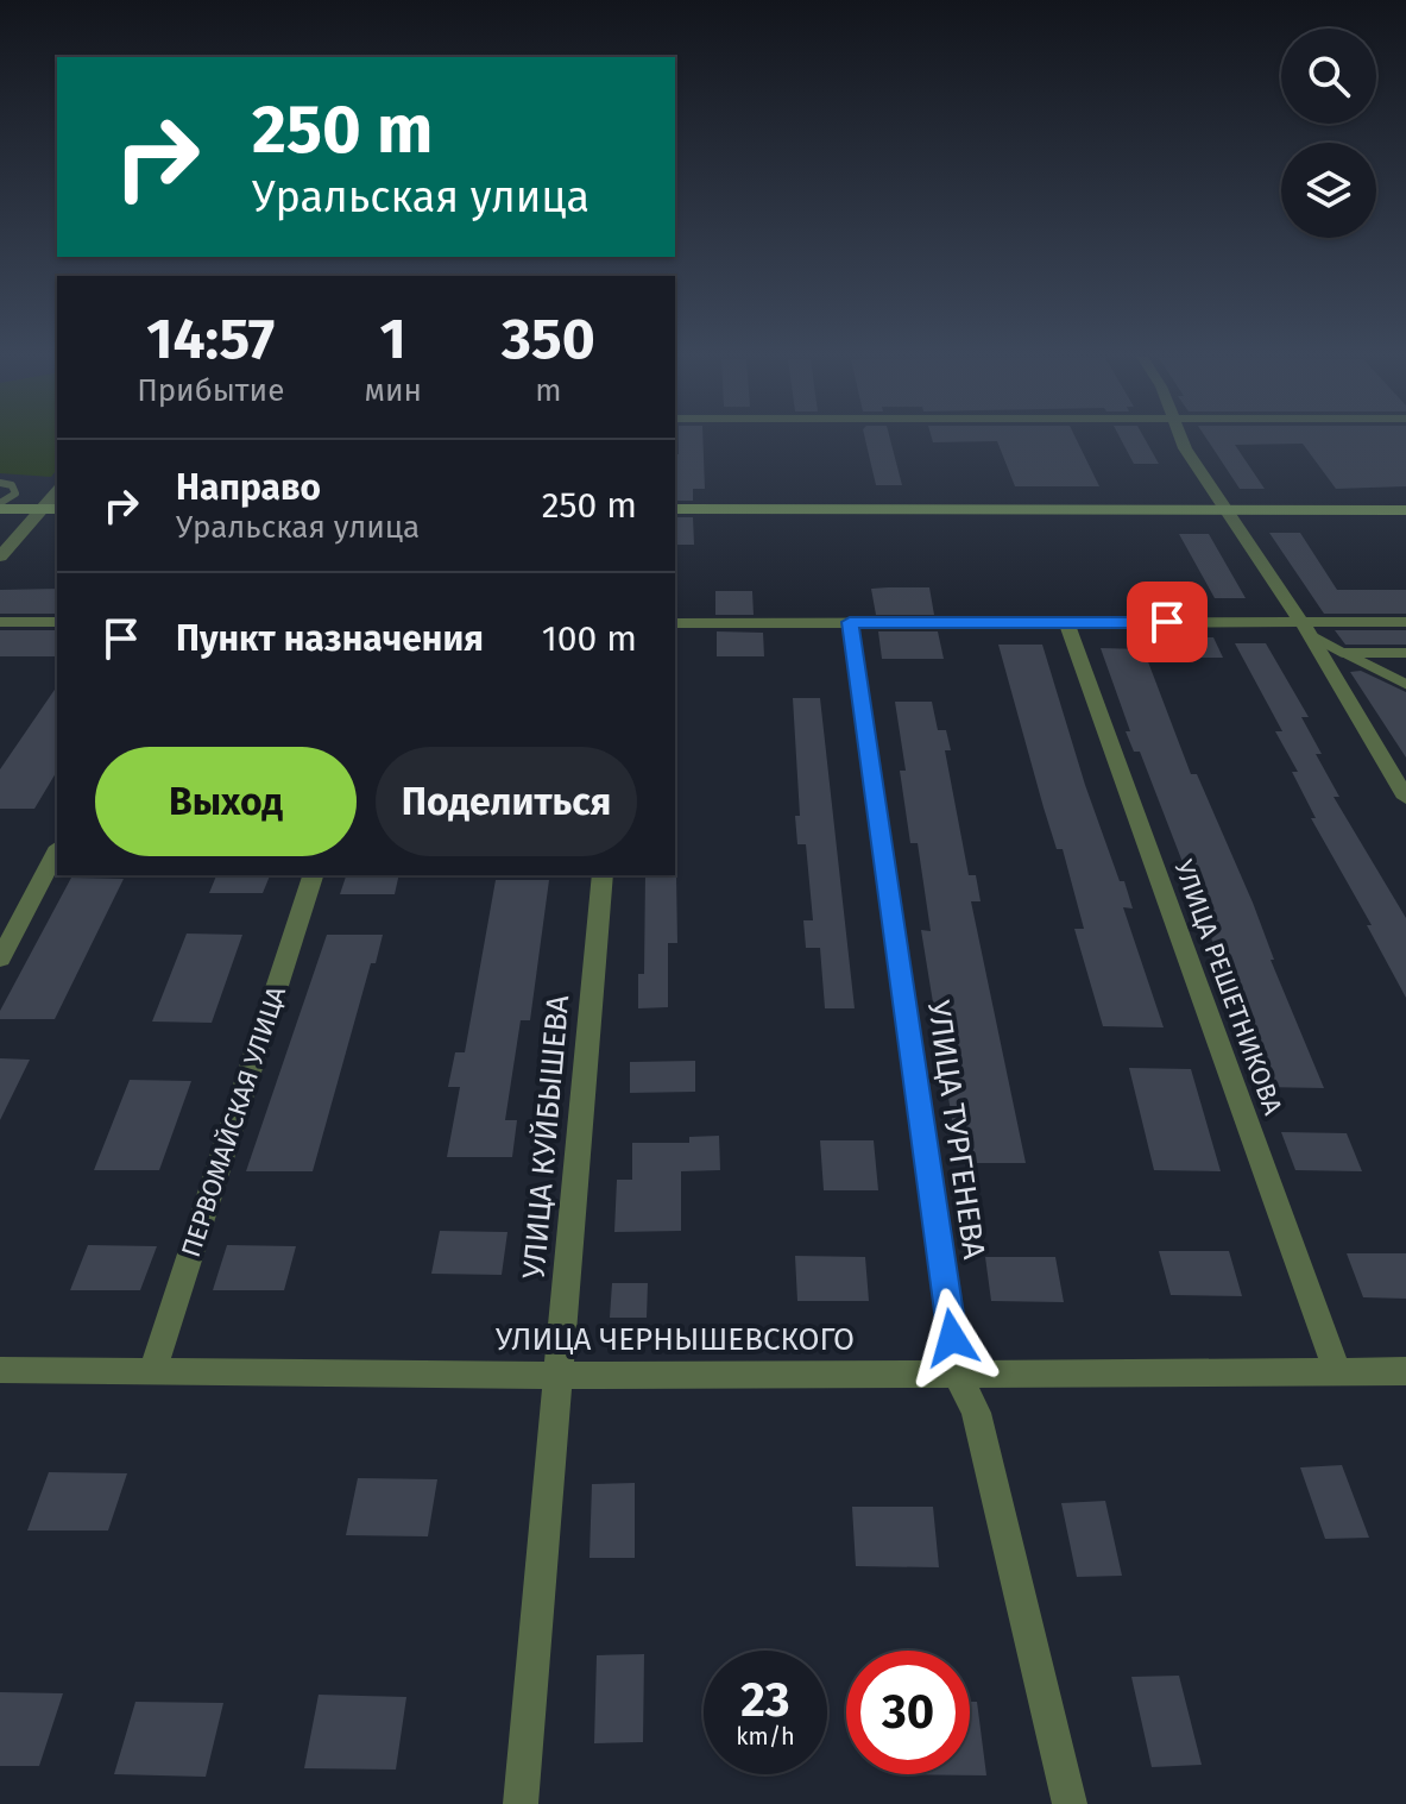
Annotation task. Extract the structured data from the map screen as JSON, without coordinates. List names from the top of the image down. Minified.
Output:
{"streets":{"street":["УЛИЦА РЕШЕТНИКОВА","ПЕРВОМАЙСКАЯ УЛИЦА","УЛИЦА ТУРГЕНЕВА","УЛИЦА КУЙБЫШЕВА","УЛИЦА ЧЕРНЫШЕВСКОГО"]},"crossings":[["УЛИЦА РЕШЕТНИКОВА","УЛИЦА ЧЕРНЫШЕВСКОГО"],["ПЕРВОМАЙСКАЯ УЛИЦА","УЛИЦА ЧЕРНЫШЕВСКОГО"],["УЛИЦА ТУРГЕНЕВА","УЛИЦА ЧЕРНЫШЕВСКОГО"],["УЛИЦА КУЙБЫШЕВА","УЛИЦА ЧЕРНЫШЕВСКОГО"]],"page":{"turn":["250 m","Уральская улица"],"eta":["14:57","Прибытие","1","мин","350","m"],"list":[{"name":"Направо","note":"Уральская улица","value":"250 m"},{"name":"Пункт назначения","value":"100 m"}],"buttons":["Выход","Поделиться"],"speed":"23 km/h","limit":"30"}}
